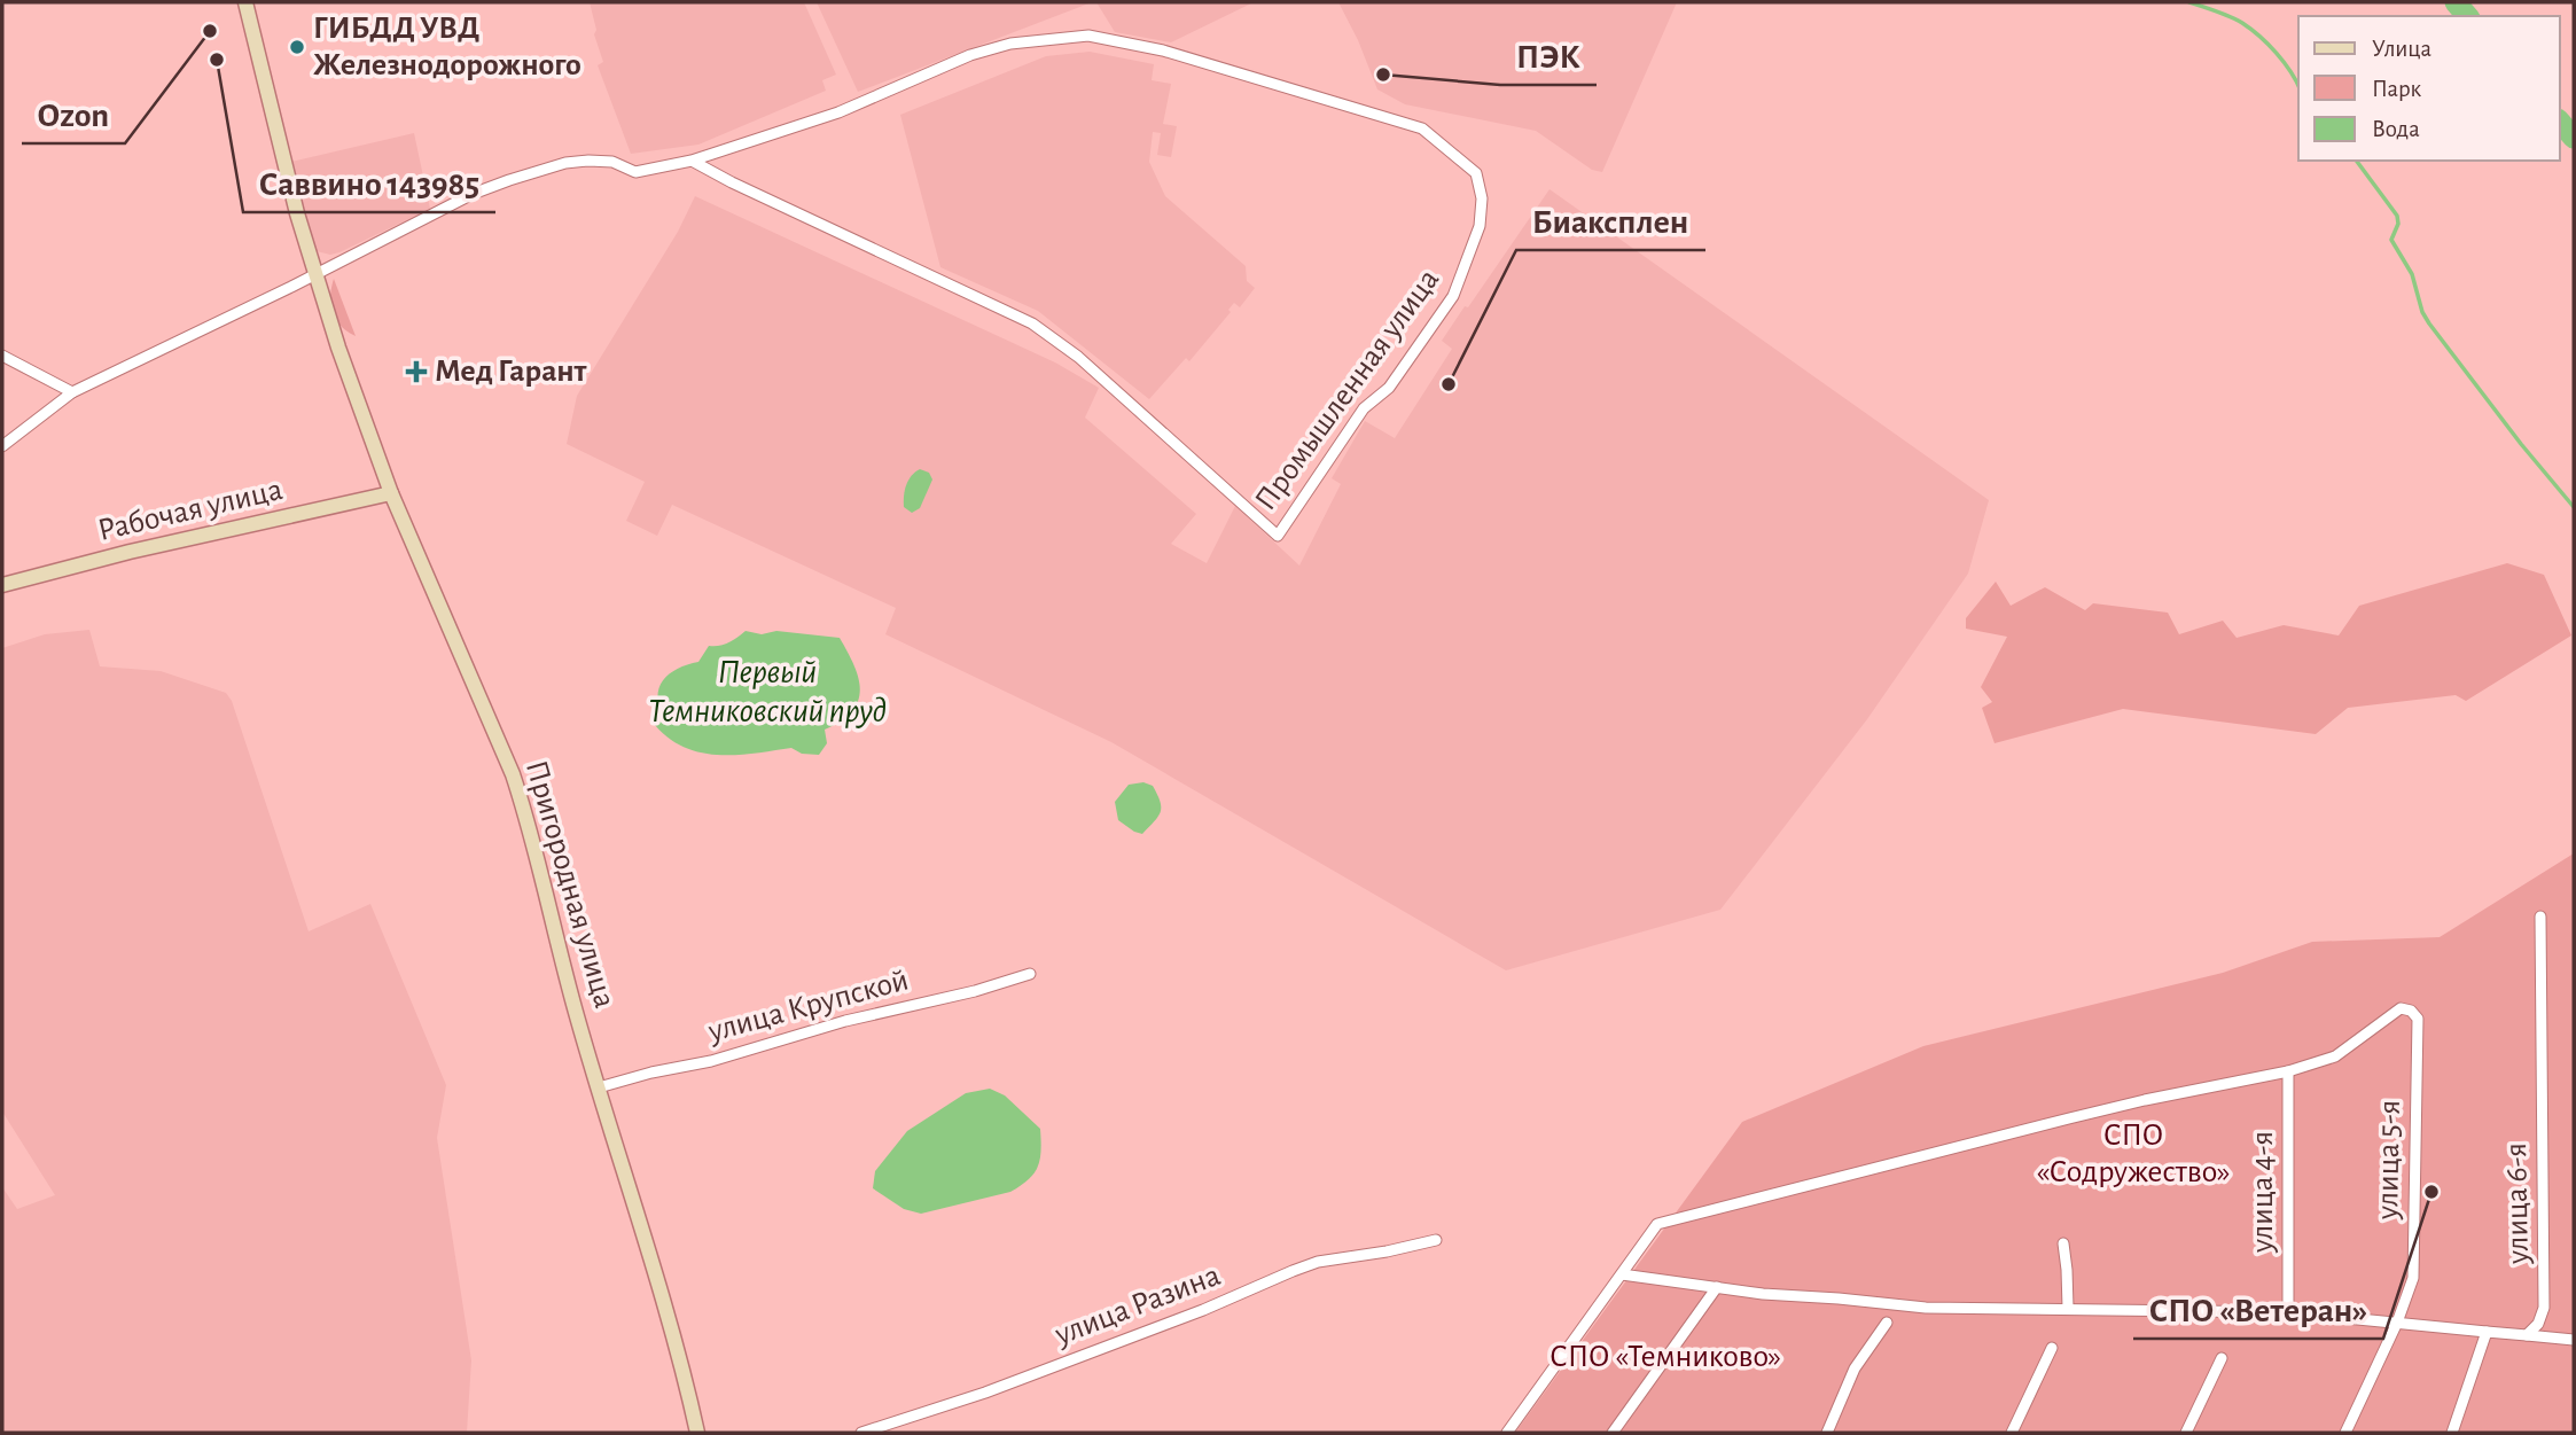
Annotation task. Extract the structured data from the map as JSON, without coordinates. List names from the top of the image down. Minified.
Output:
{"streets":{"street":["Промышленная улица","Рабочая улица","Пригородная улица","улица Крупской","улица 5-я","улица 4-я","улица 6-я","улица Разина"]},"crossings":[["Промышленная улица","Пригородная улица"],["Рабочая улица","Пригородная улица"],["Пригородная улица","улица Крупской"],["улица 5-я","улица 4-я"]],"water":["Первый Темниковский пруд"],"parks":["СПО «Содружество»","СПО «Темниково»"],"places":{"other":["Ozon","ГИБДД УВД Железнодорожного","Саввино 143985","ПЭК","Биаксплен","СПО «Ветеран»"],"health":["Мед Гарант"]},"legend":["Улица","Парк","Вода"]}
